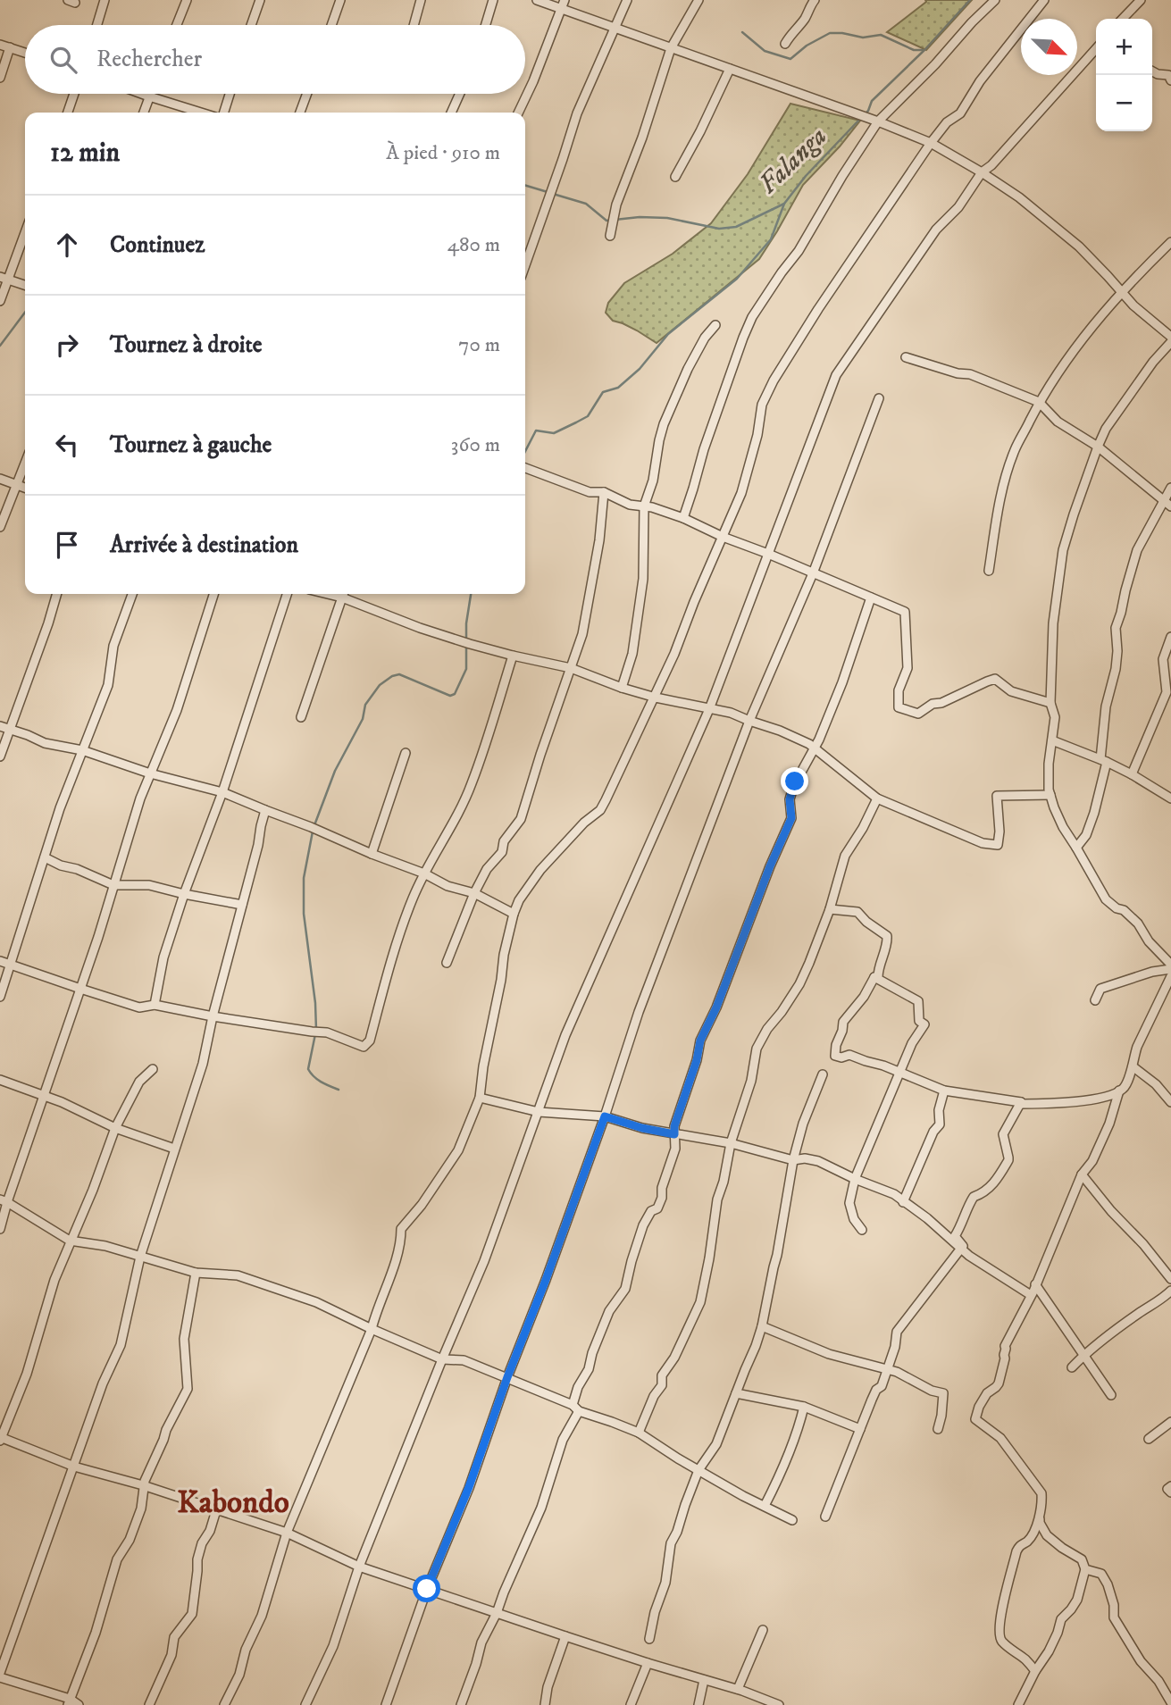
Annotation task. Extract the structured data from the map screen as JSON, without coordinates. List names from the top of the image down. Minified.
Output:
{"districts":["Kabondo"],"water":["Falanga"],"north":"bottom right","page":{"map_buttons":["+","−"],"search":"Rechercher","heading":["12 min","À pied · 910 m"],"list":[["Continuez","480 m"],["Tournez à droite","70 m"],["Tournez à gauche","360 m"],"Arrivée à destination"]}}
